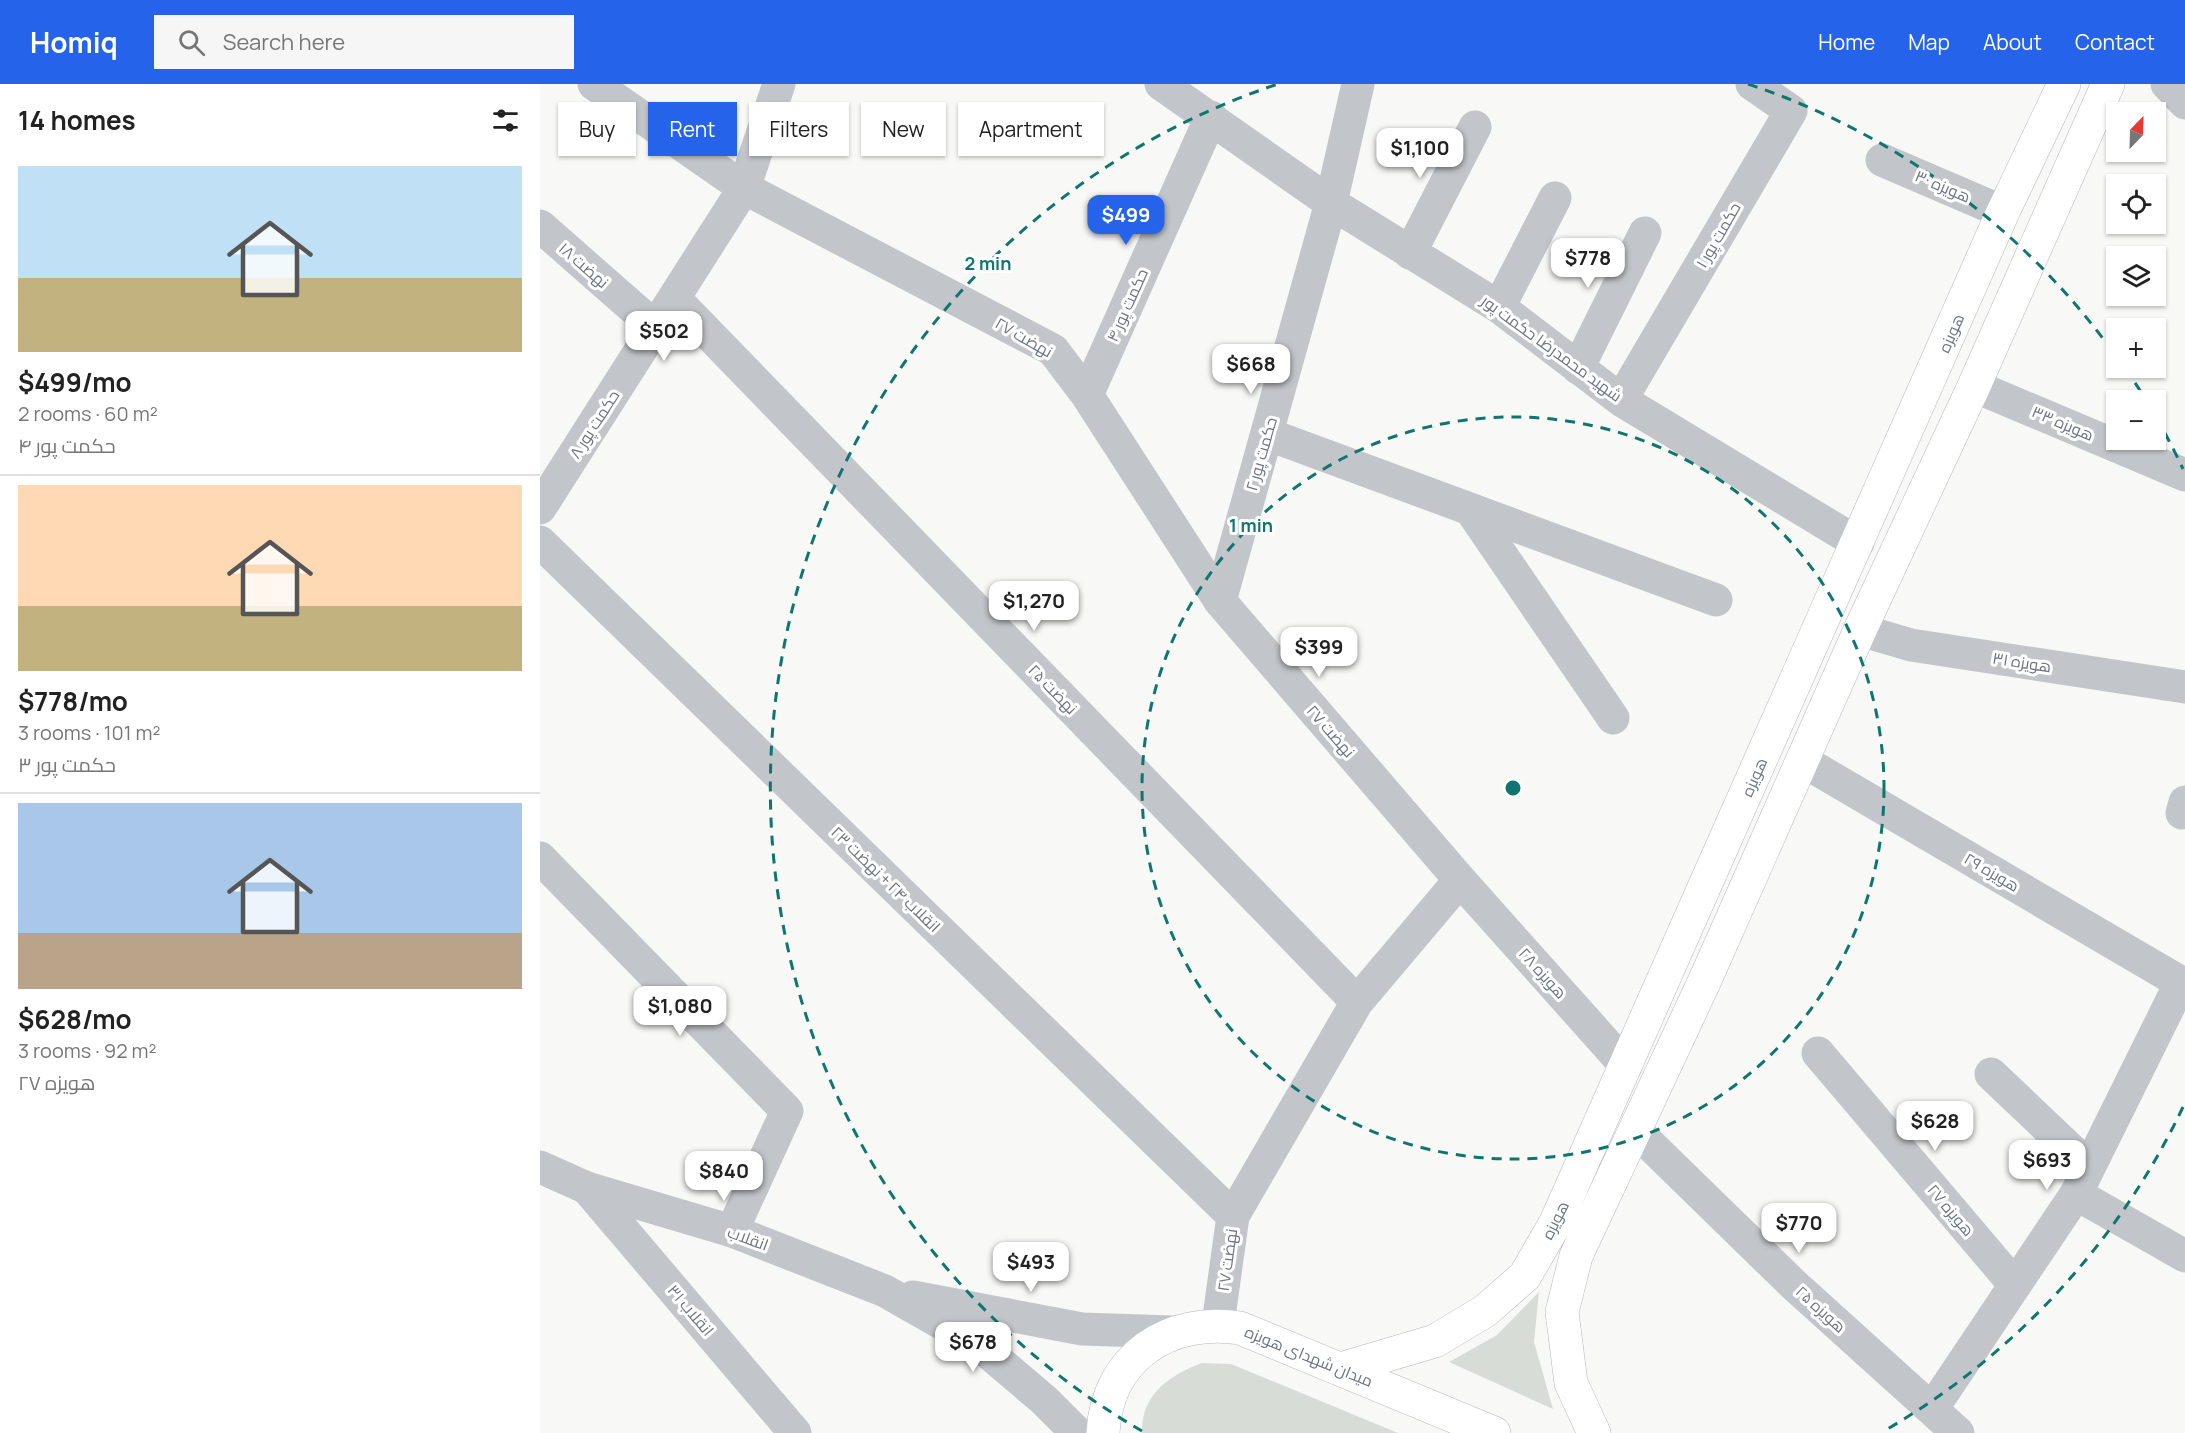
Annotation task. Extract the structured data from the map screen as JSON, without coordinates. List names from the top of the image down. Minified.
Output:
{"streets":{"main road":["هویزه","میدان شهدای هویزه"],"street":["هویزه ۳۰","حکمت پور ۱","نهضت ۱۸","حکمت پور ۴","نهضت ۲۷","شهید محمدرضا حکمت پور","هویزه ۳۳","حکمت پور ۸","حکمت پور ۲","هویزه ۳۱","نهضت ۲۵","هویزه ۲۹","انقلاب ۲۴ + نهضت ۲۳","هویزه ۲۸","هویزه ۲۷","انقلاب","هویزه ۲۵","انقلاب ۳۱"]},"crossings":[["هویزه ۳۰","هویزه"],["حکمت پور ۱","شهید محمدرضا حکمت پور"],["نهضت ۱۸","حکمت پور ۸"],["حکمت پور ۴","نهضت ۲۷"],["حکمت پور ۴","شهید محمدرضا حکمت پور"],["هویزه","شهید محمدرضا حکمت پور"],["هویزه","هویزه ۳۳"],["هویزه","هویزه ۳۱"],["هویزه","هویزه ۲۹"],["هویزه","هویزه ۲۸"],["هویزه","هویزه ۲۵"],["هویزه","میدان شهدای هویزه"],["نهضت ۲۷","حکمت پور ۸"],["نهضت ۲۷","حکمت پور ۲"],["نهضت ۲۷","نهضت ۲۵"],["نهضت ۲۷","انقلاب ۲۴ + نهضت ۲۳"],["نهضت ۲۷","هویزه ۲۸"],["نهضت ۲۷","میدان شهدای هویزه"],["شهید محمدرضا حکمت پور","حکمت پور ۲"],["حکمت پور ۸","نهضت ۲۵"],["انقلاب","انقلاب ۳۱"]],"north":"top right","page":{"header":"Homiq","search":"Search here","nav":["Home","Map","About","Contact"],"heading":"14 homes","map_buttons":["+","−"],"chip":["Buy","Rent","Filters","New","Apartment"],"price":["$1,100","$499","$778","$502","$668","$1,270","$399","$1,080","$628","$693","$840","$770","$493","$678"],"list":[{"name":"$499/mo","note":"2 rooms · 60 m² · حکمت پور ۴"},{"name":"$778/mo","note":"3 rooms · 101 m² · حکمت پور ۳"},{"name":"$628/mo","note":"3 rooms · 92 m² · هویزه ۲۷"}]},"rings":["2 min","1 min"]}
